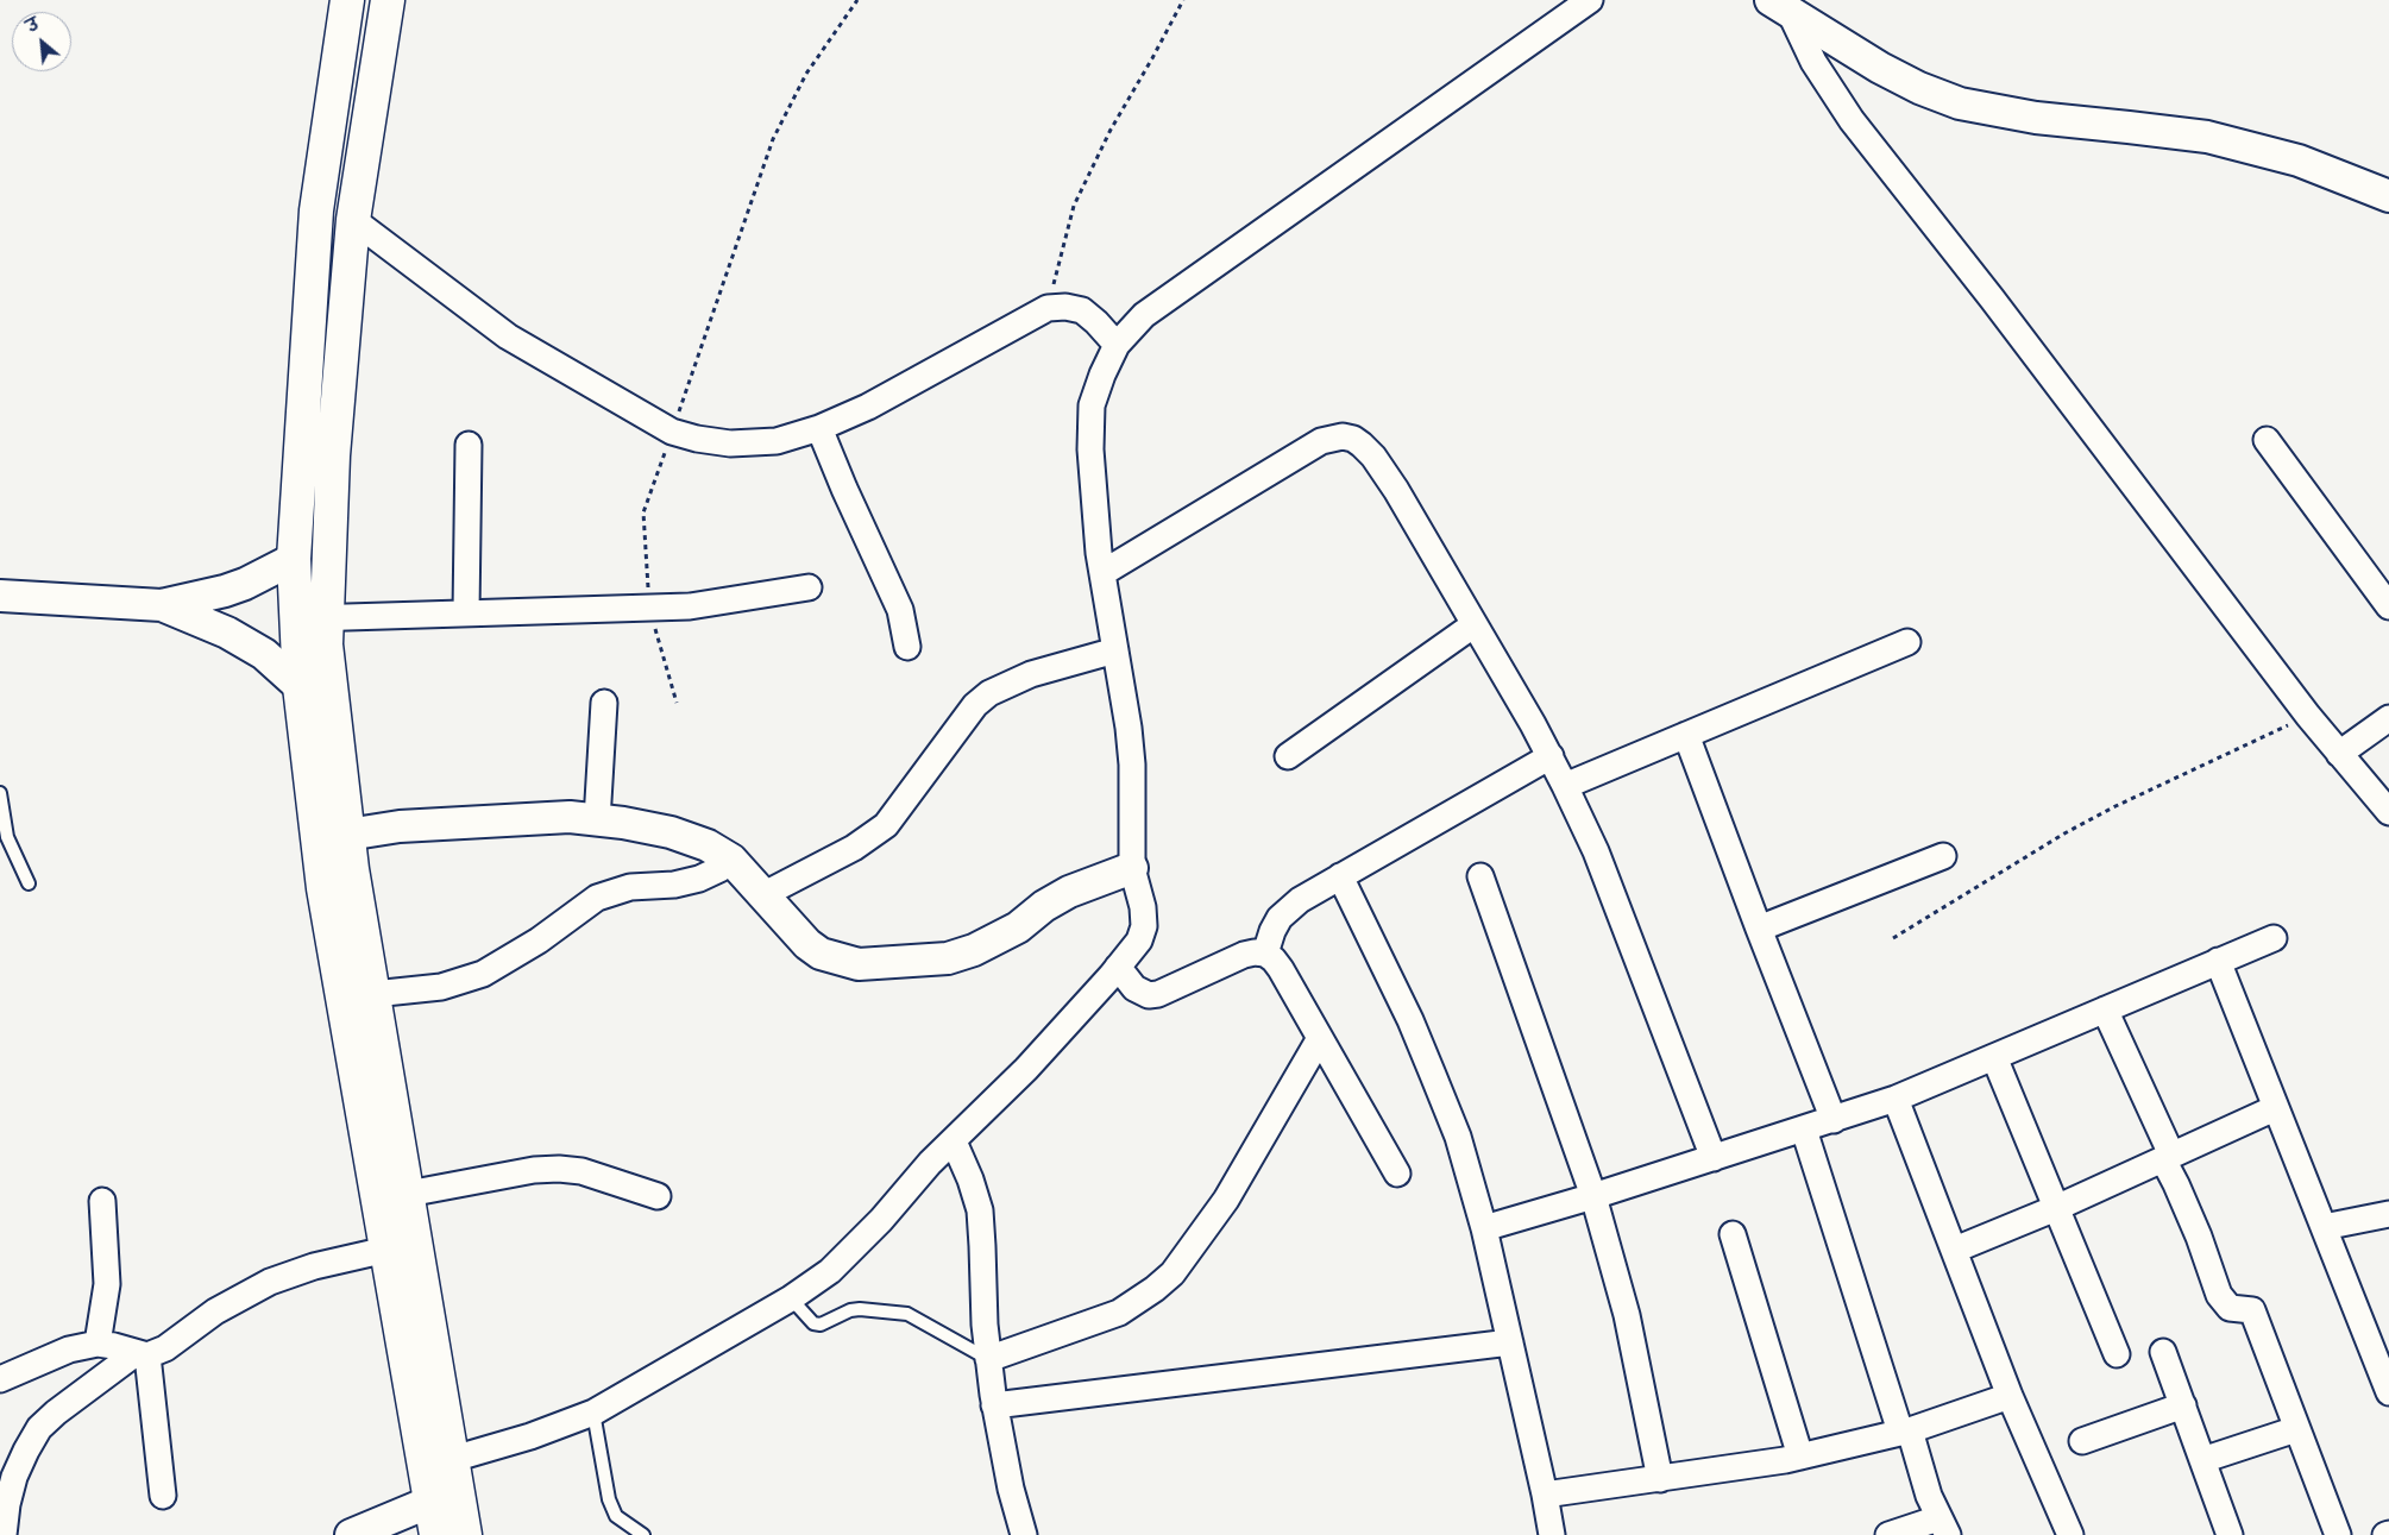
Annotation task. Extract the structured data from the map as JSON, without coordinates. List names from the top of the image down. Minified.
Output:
{"north":"top left"}
